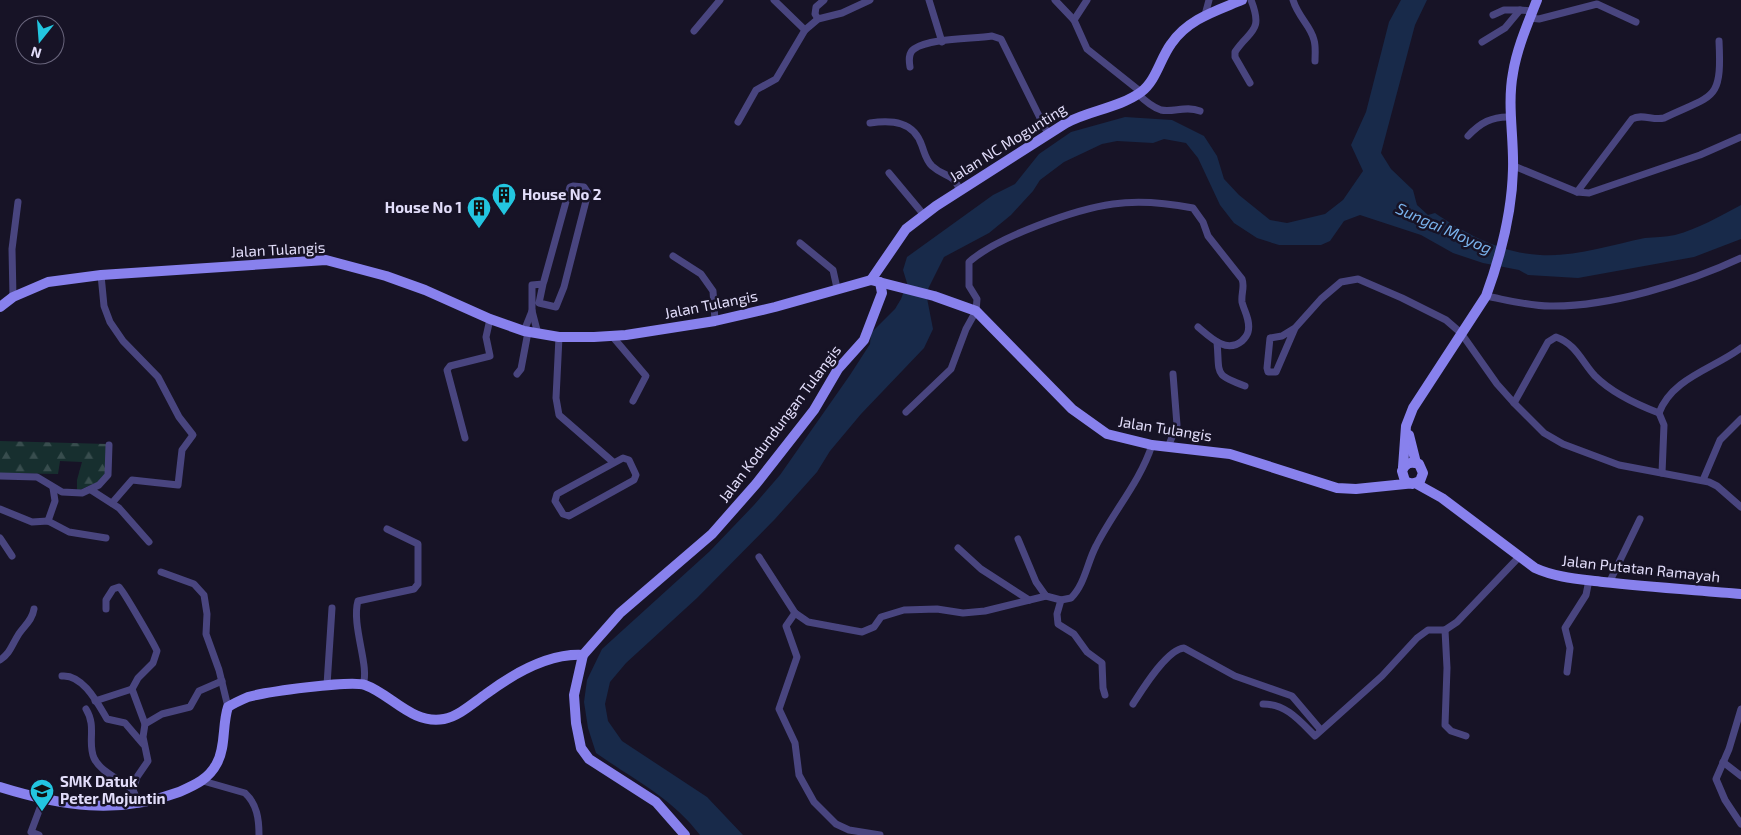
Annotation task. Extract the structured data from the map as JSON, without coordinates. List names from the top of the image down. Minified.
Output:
{"streets":{"main road":["Jalan NC Mogunting","Jalan Tulangis","Jalan Kodundungan Tulangis","Jalan Putatan Ramayah"]},"crossings":[["Jalan NC Mogunting","Jalan Tulangis"],["Jalan NC Mogunting","Jalan Kodundungan Tulangis"],["Jalan Tulangis","Jalan Kodundungan Tulangis"],["Jalan Tulangis","Jalan Putatan Ramayah"]],"water":["Sungai Moyog"],"places":{"building":["House No 2","House No 1"],"school or university":["SMK Datuk Peter Mojuntin"]},"north":"bottom"}
